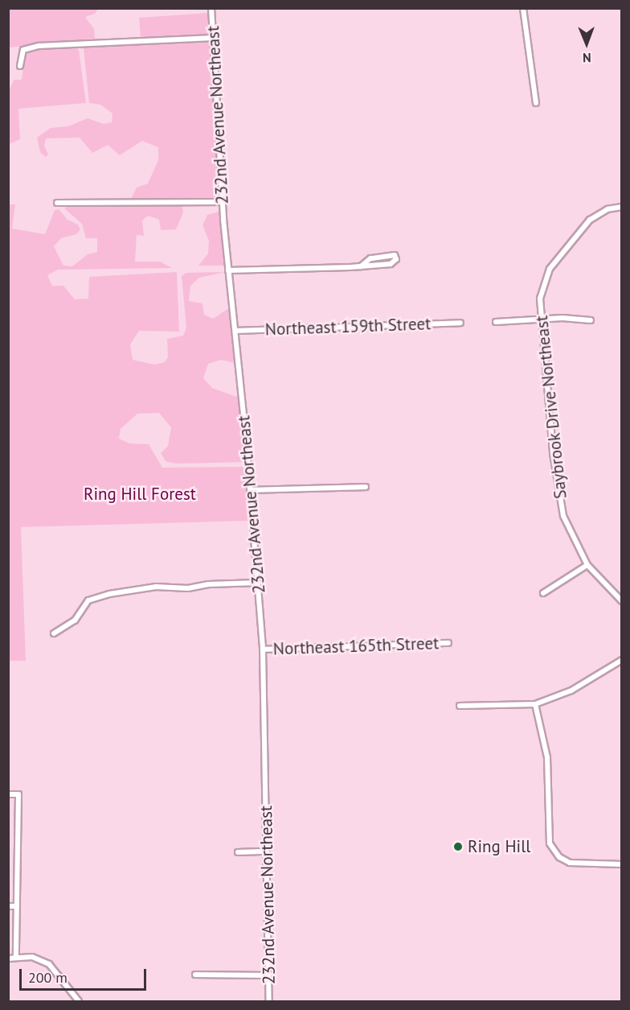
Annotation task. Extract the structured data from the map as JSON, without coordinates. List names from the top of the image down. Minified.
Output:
{"streets":{"street":["232nd Avenue Northeast","Northeast 159th Street","Saybrook Drive Northeast","Northeast 165th Street"]},"crossings":[["232nd Avenue Northeast","Northeast 159th Street"],["232nd Avenue Northeast","Northeast 165th Street"]],"parks":["Ring Hill Forest"],"places":["Ring Hill"],"scale_bar":"200 m","north":"bottom"}
